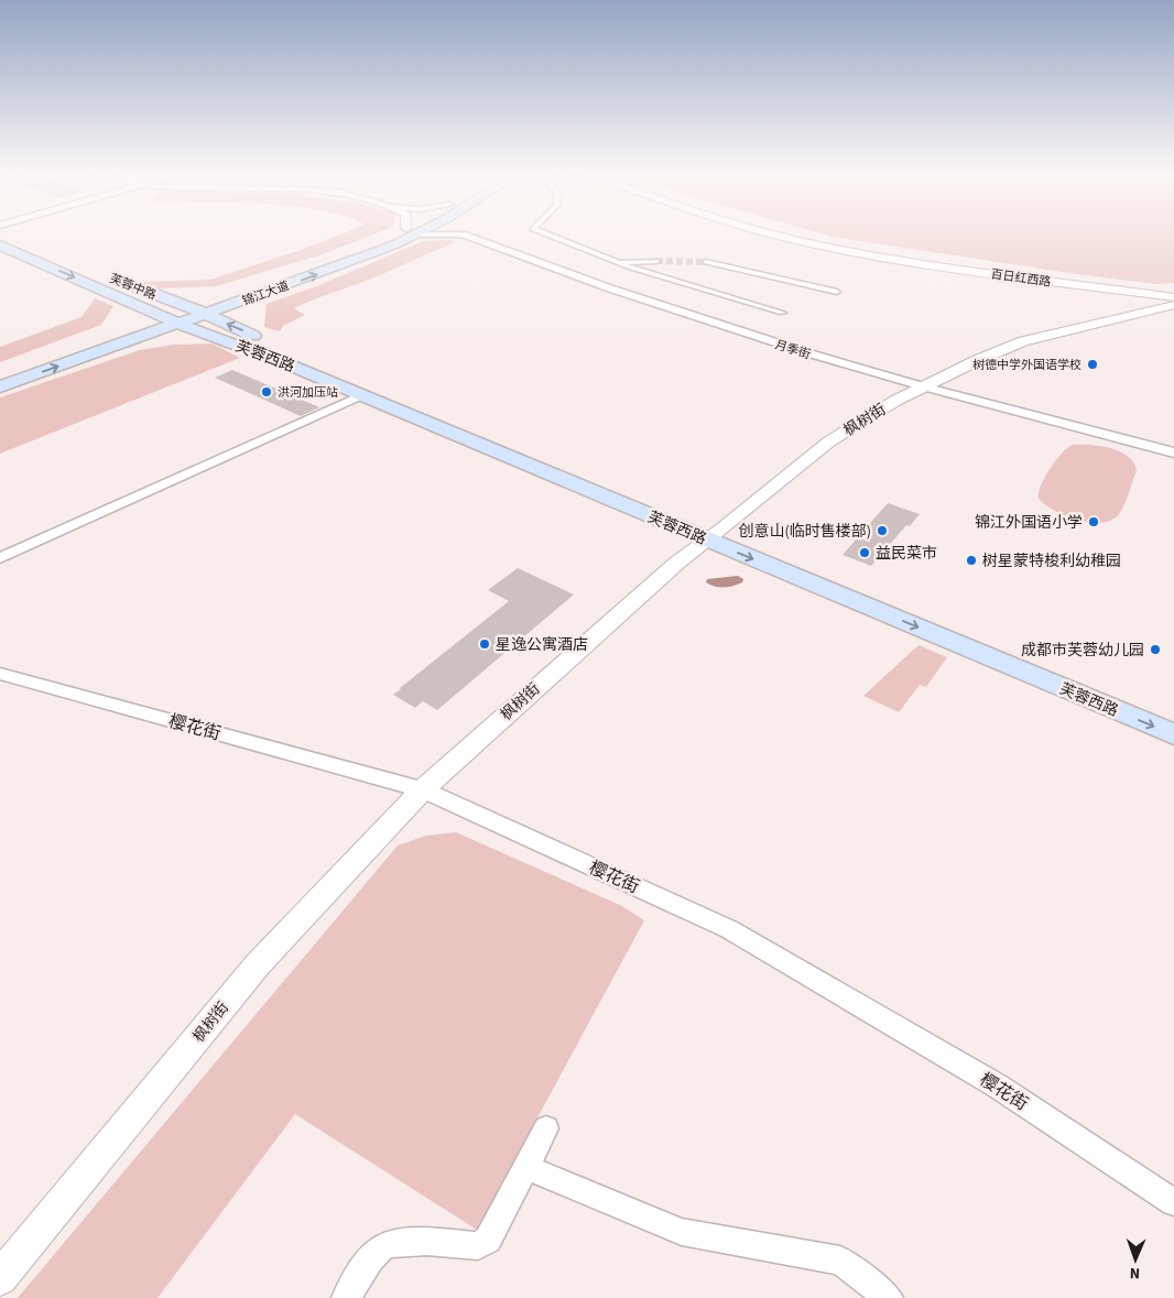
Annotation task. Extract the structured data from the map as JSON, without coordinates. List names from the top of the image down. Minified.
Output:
{"streets":{"main road":["芙蓉中路","锦江大道","芙蓉西路"],"street":["百日红西路","月季街","枫树街","樱花街"]},"crossings":[["芙蓉中路","锦江大道"],["芙蓉中路","芙蓉西路"],["锦江大道","芙蓉西路"],["月季街","枫树街"],["芙蓉西路","枫树街"],["枫树街","樱花街"]],"places":["树德中学外国语学校","洪河加压站","锦江外国语小学","创意山(临时售楼部)","益民菜市","树星蒙特梭利幼稚园","星逸公寓酒店","成都市芙蓉幼儿园"],"north":"bottom"}
